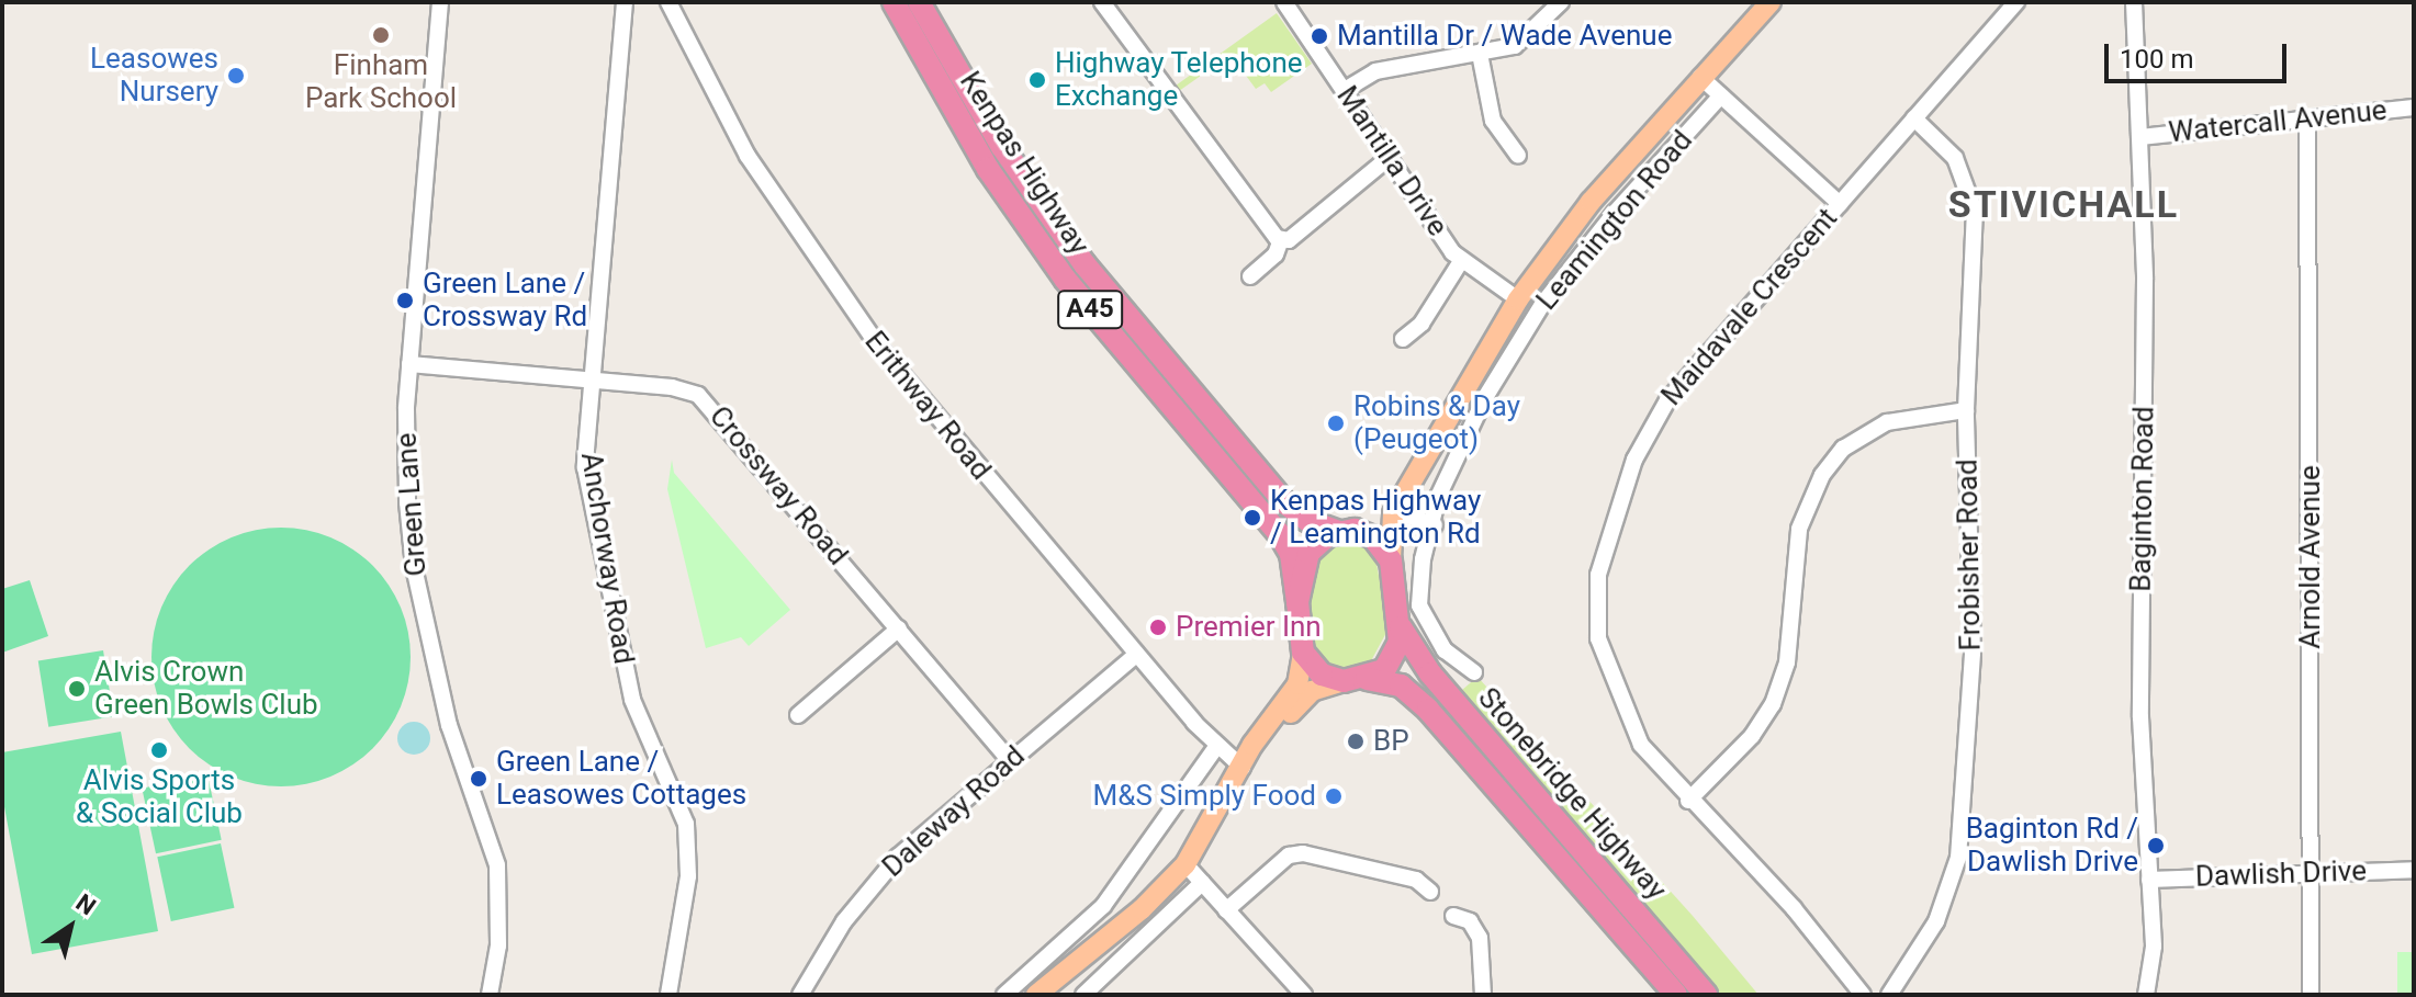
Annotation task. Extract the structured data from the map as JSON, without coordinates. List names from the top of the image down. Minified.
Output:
{"streets":{"highway":["Kenpas Highway","A45","Stonebridge Highway"],"main road":["Leamington Road"],"street":["Watercall Avenue","Mantilla Drive","Maidavale Crescent","Erithway Road","Crossway Road","Baginton Road","Green Lane","Frobisher Road","Arnold Avenue","Anchorway Road","Daleway Road","Dawlish Drive"]},"crossings":[["Watercall Avenue","Baginton Road"],["Watercall Avenue","Arnold Avenue"],["Mantilla Drive","Leamington Road"],["Kenpas Highway","Leamington Road"],["Kenpas Highway","Stonebridge Highway"],["Leamington Road","Stonebridge Highway"],["Maidavale Crescent","Frobisher Road"],["Erithway Road","Daleway Road"],["Crossway Road","Green Lane"],["Crossway Road","Anchorway Road"],["Crossway Road","Daleway Road"],["Baginton Road","Dawlish Drive"],["Arnold Avenue","Dawlish Drive"]],"districts":["STIVICHALL"],"places":["Finham Park School","Mantilla Dr / Wade Avenue","Leasowes Nursery","Highway Telephone Exchange","Green Lane / Crossway Rd","Robins & Day (Peugeot)","Kenpas Highway / Leamington Rd","Premier Inn","Alvis Crown Green Bowls Club","BP","Alvis Sports & Social Club","Green Lane / Leasowes Cottages","M&S Simply Food","Baginton Rd / Dawlish Drive"],"scale_bar":"100 m","north":"top right"}
